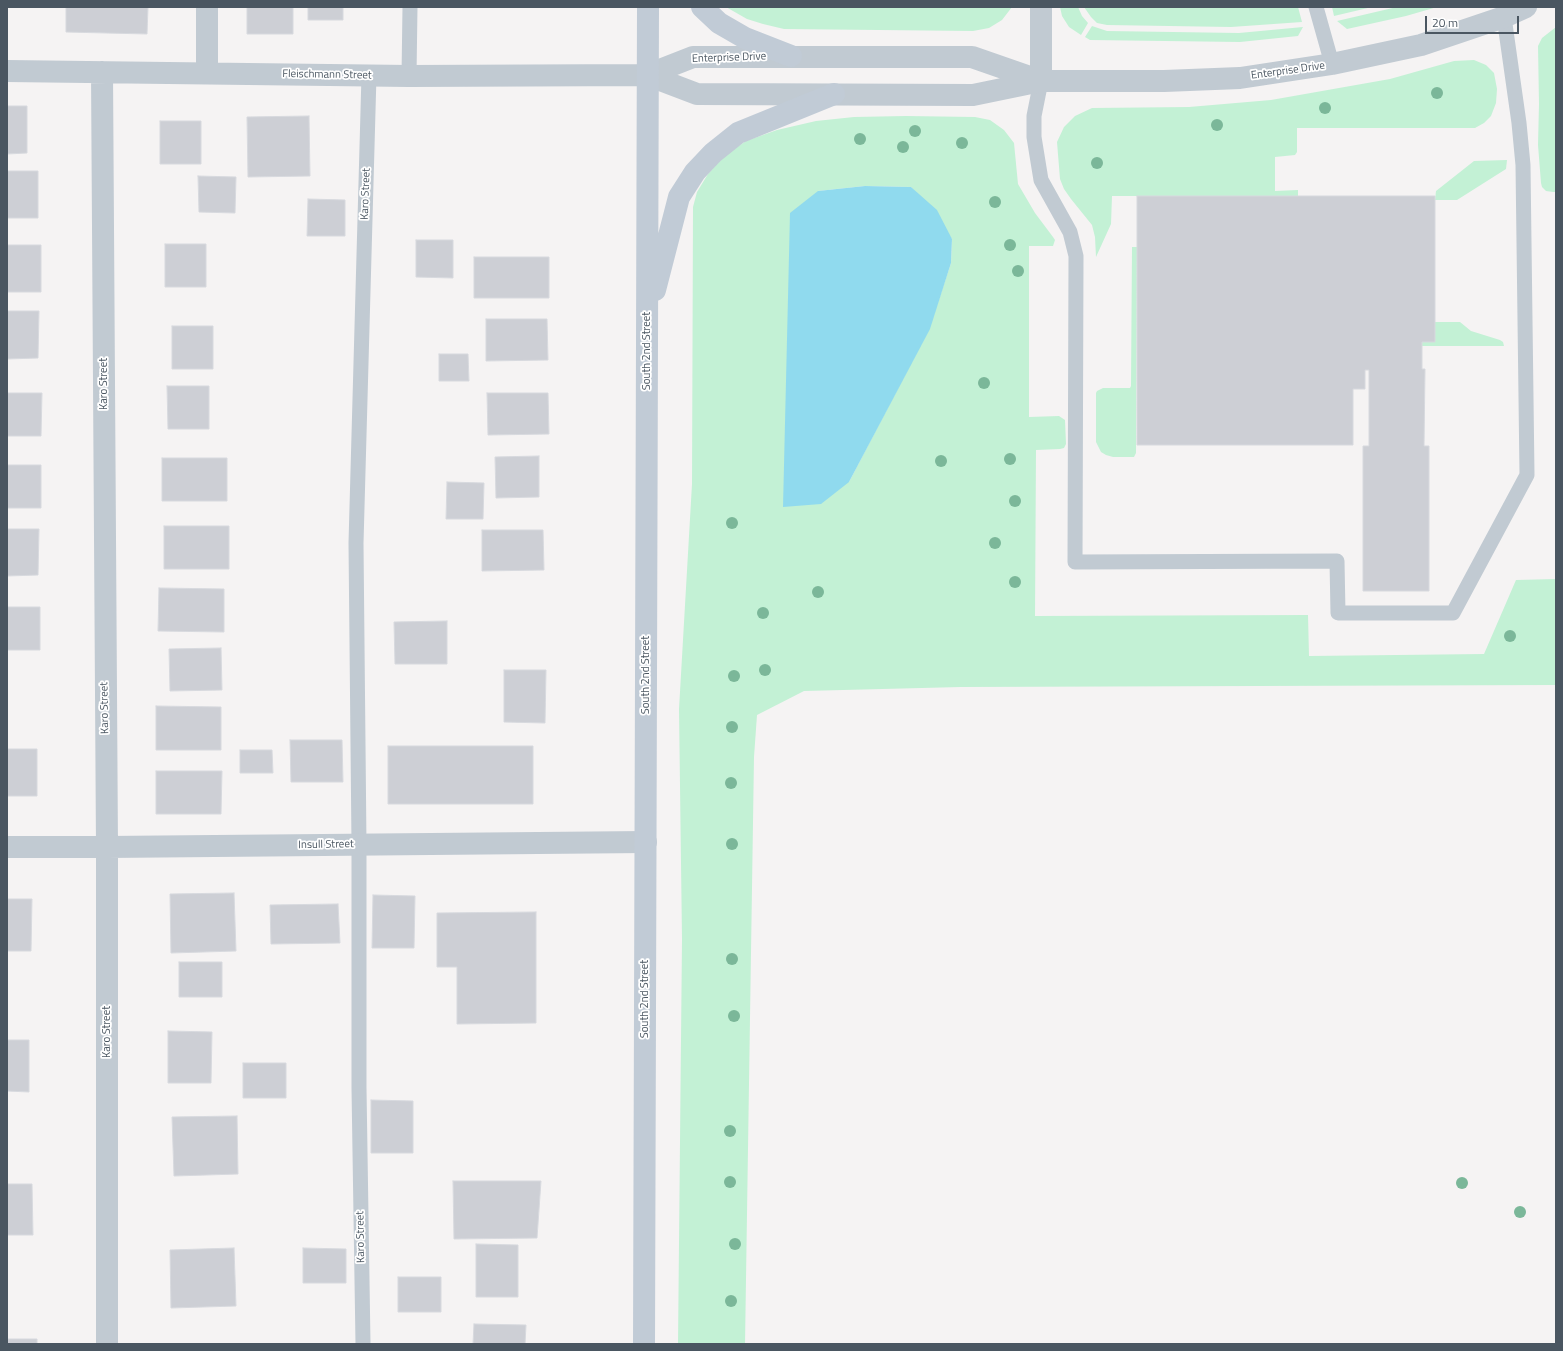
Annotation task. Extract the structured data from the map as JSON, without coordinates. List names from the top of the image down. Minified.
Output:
{"streets":{"main road":["South 2nd Street"],"street":["Enterprise Drive","Fleischmann Street","Karo Street","Insull Street"]},"crossings":[["Enterprise Drive","Fleischmann Street"],["Enterprise Drive","South 2nd Street"],["Fleischmann Street","Karo Street"],["Fleischmann Street","South 2nd Street"],["Karo Street","Insull Street"],["South 2nd Street","Insull Street"]],"scale_bar":"20 m"}
